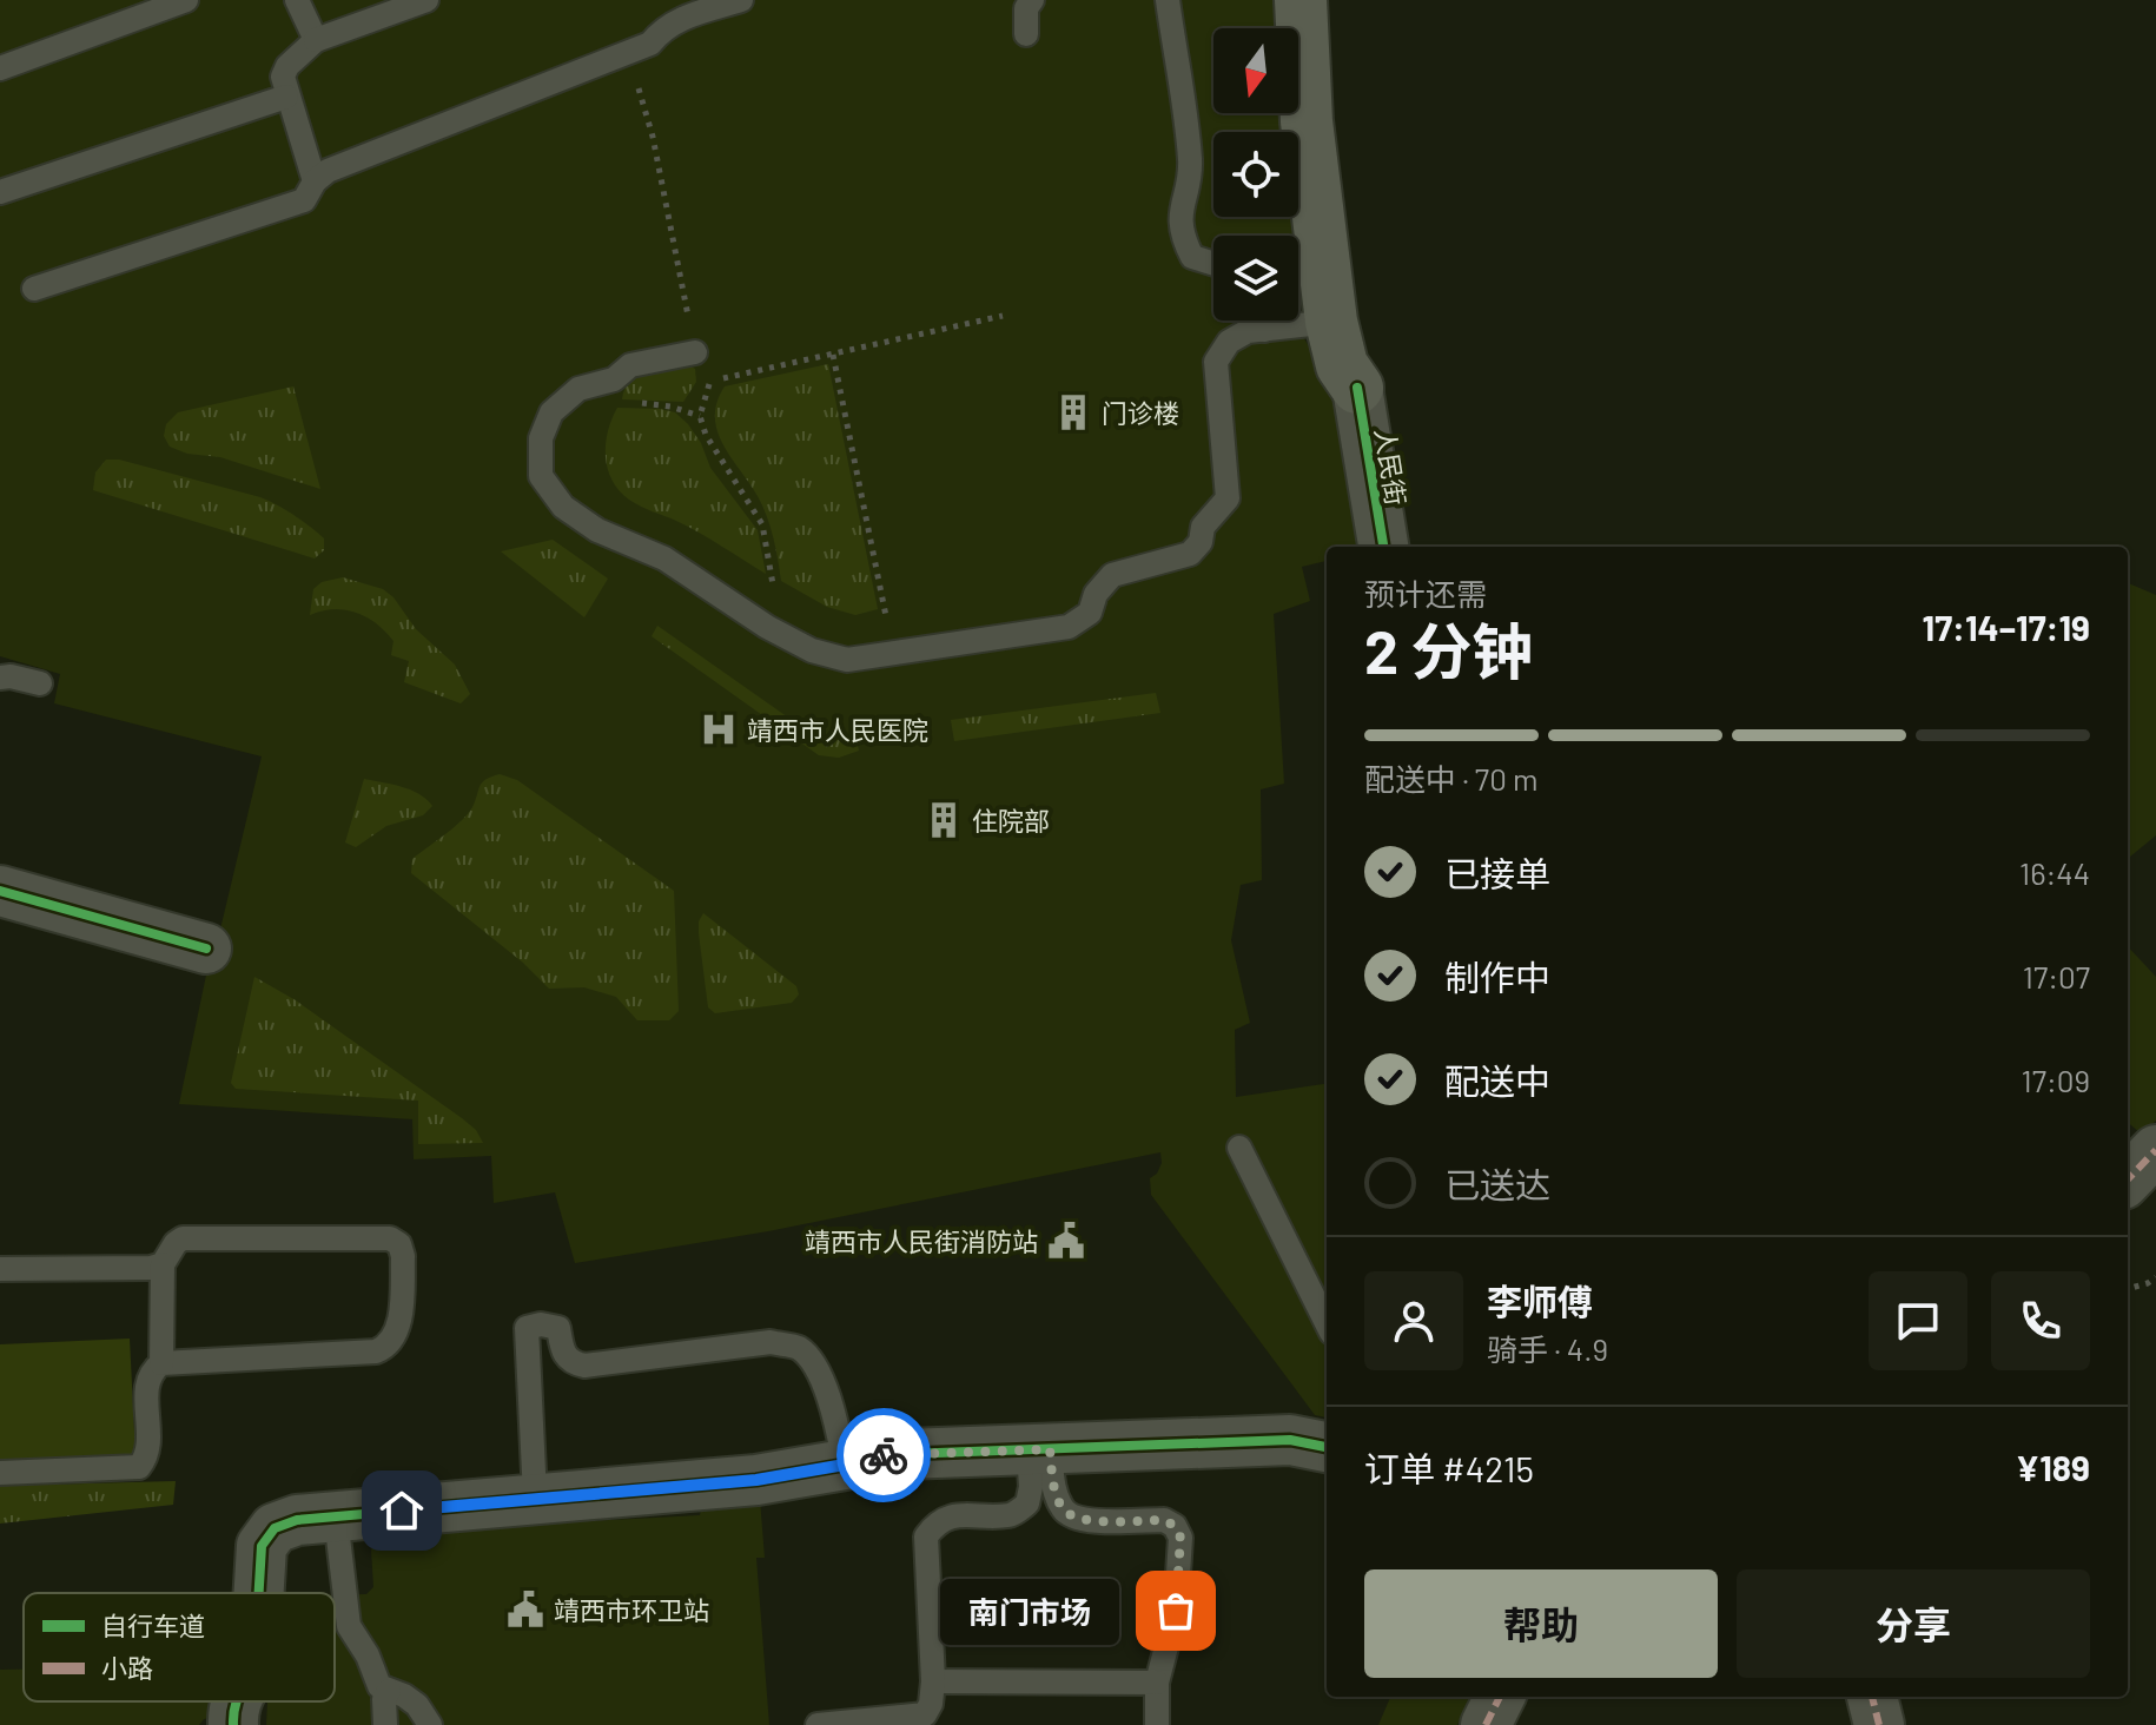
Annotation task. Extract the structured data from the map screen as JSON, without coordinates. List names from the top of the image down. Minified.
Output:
{"streets":{"main road":["人民街"]},"places":{"building":["门诊楼","住院部"],"hospital":["靖西市人民医院"],"public building":["靖西市人民街消防站","靖西市环卫站"],"other":["南门市场"]},"legend":["自行车道","小路"],"north":"bottom","page":{"heading":["2 分钟","预计还需","17:14–17:19"],"panel":["李师傅","骑手 · 4.9","订单 #4215","¥189"],"bar":"配送中 · 70 m","list":[["已接单","16:44"],["制作中","17:07"],["配送中","17:09"],"已送达"],"buttons":["帮助","分享"],"bubble":"南门市场"}}
